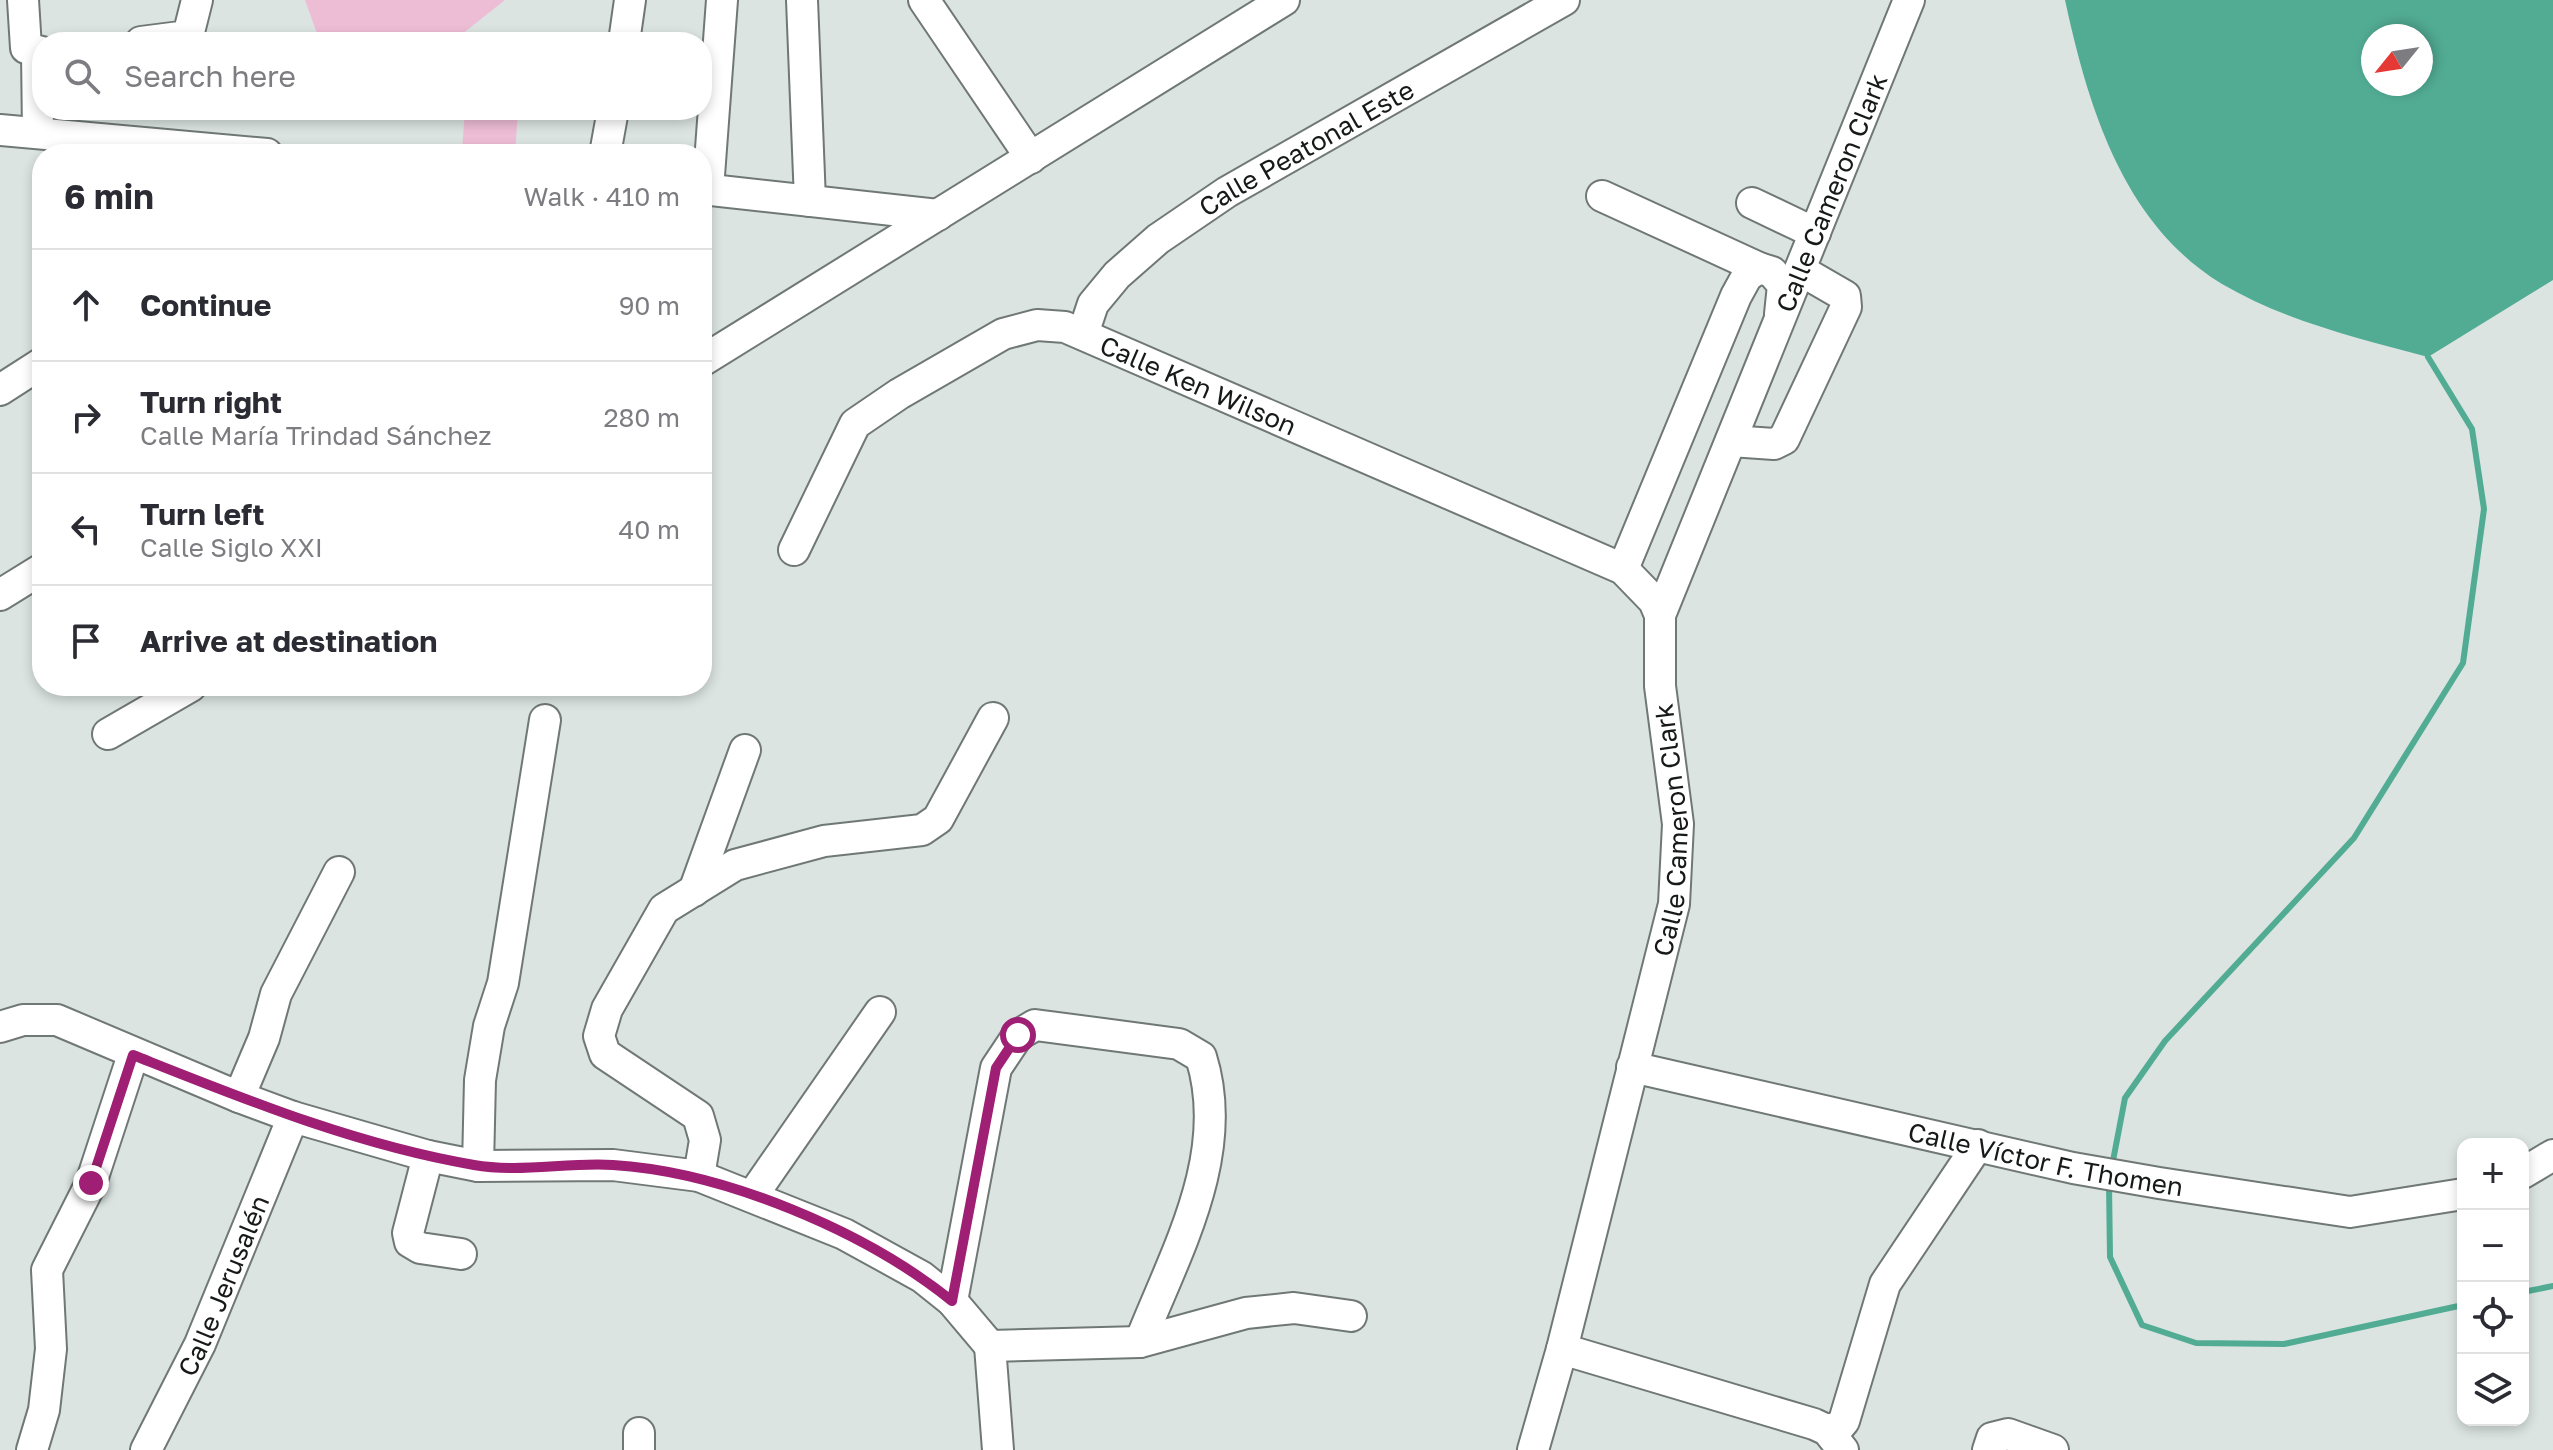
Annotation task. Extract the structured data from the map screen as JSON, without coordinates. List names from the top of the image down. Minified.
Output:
{"streets":{"street":["Calle Peatonal Este","Calle Cameron Clark","Calle Ken Wilson","Calle Víctor F. Thomen","Calle Jerusalén"]},"crossings":[["Calle Peatonal Este","Calle Ken Wilson"],["Calle Cameron Clark","Calle Ken Wilson"],["Calle Cameron Clark","Calle Víctor F. Thomen"]],"north":"bottom left","page":{"search":"Search here","heading":["6 min","Walk · 410 m"],"list":[["Continue","90 m"],["Turn right","Calle María Trindad Sánchez","280 m"],["Turn left","Calle Siglo XXI","40 m"],"Arrive at destination"],"map_buttons":["+","−"]}}
